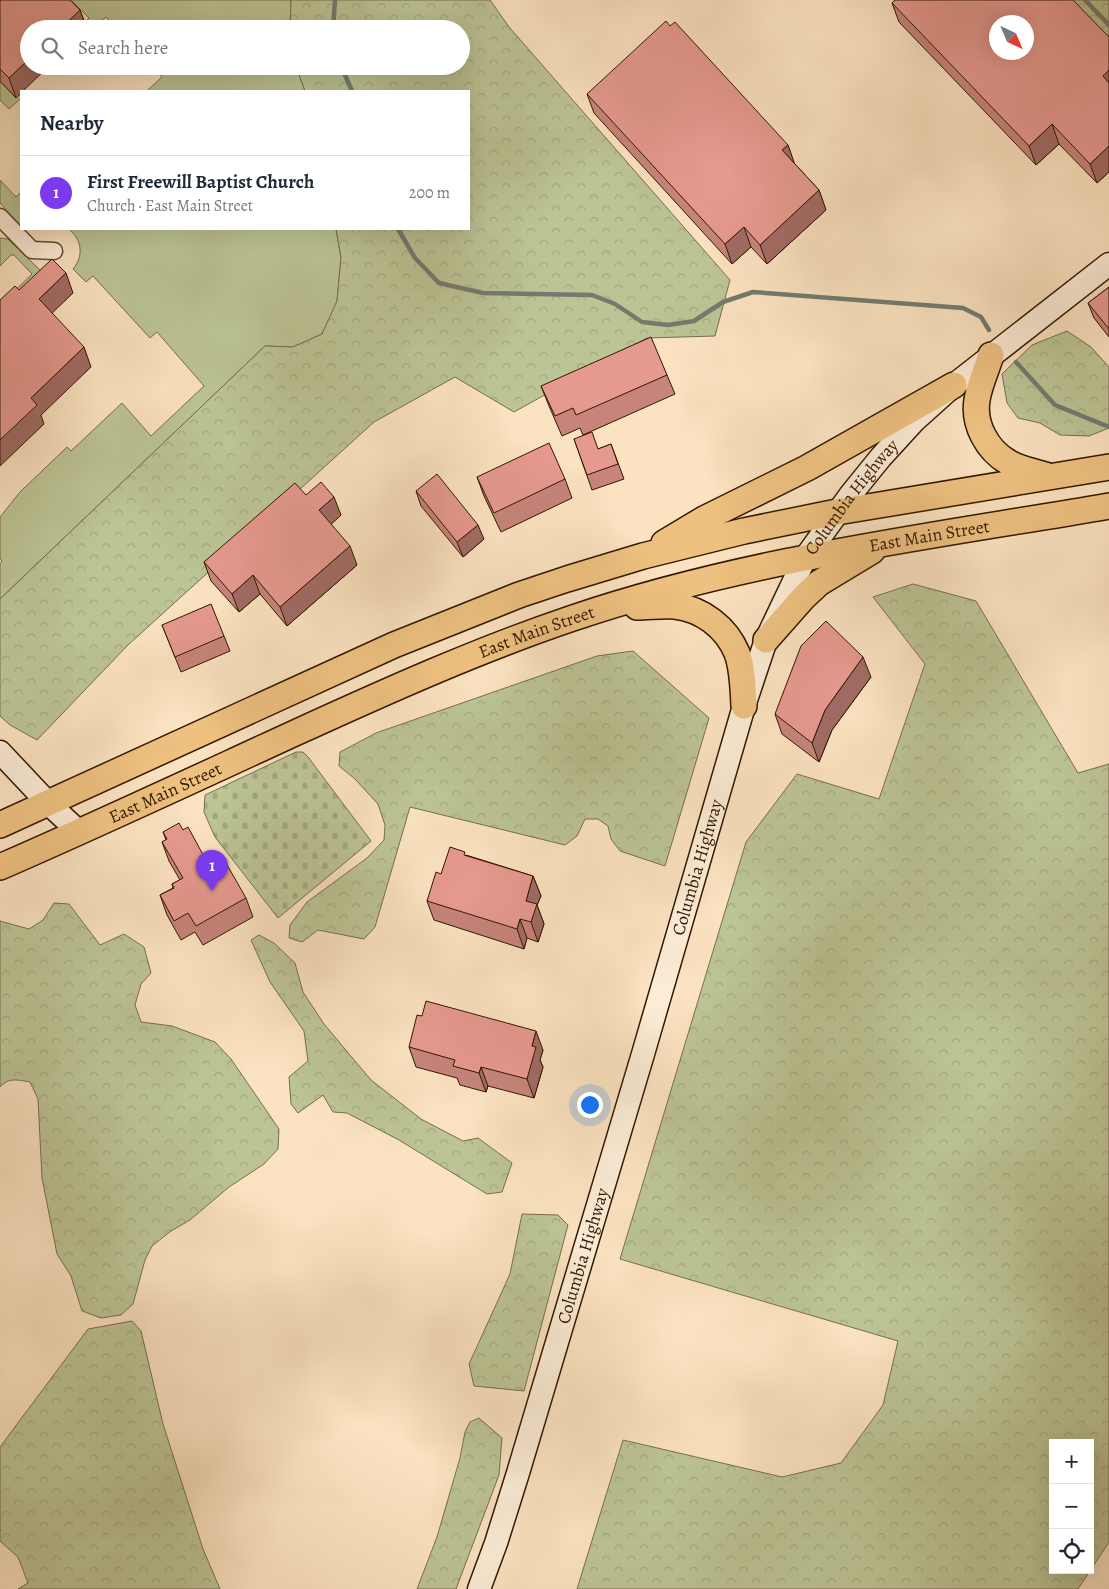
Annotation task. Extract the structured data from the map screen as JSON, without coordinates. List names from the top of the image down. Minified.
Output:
{"streets":{"main road":["Columbia Highway","East Main Street"]},"crossings":[["Columbia Highway","East Main Street"]],"north":"bottom right","page":{"search":"Search here","heading":"Nearby","list":[{"mark":"1","name":"First Freewill Baptist Church","note":"Church · East Main Street","value":"200 m"}],"pins":"1","map_buttons":["+","−"]}}
